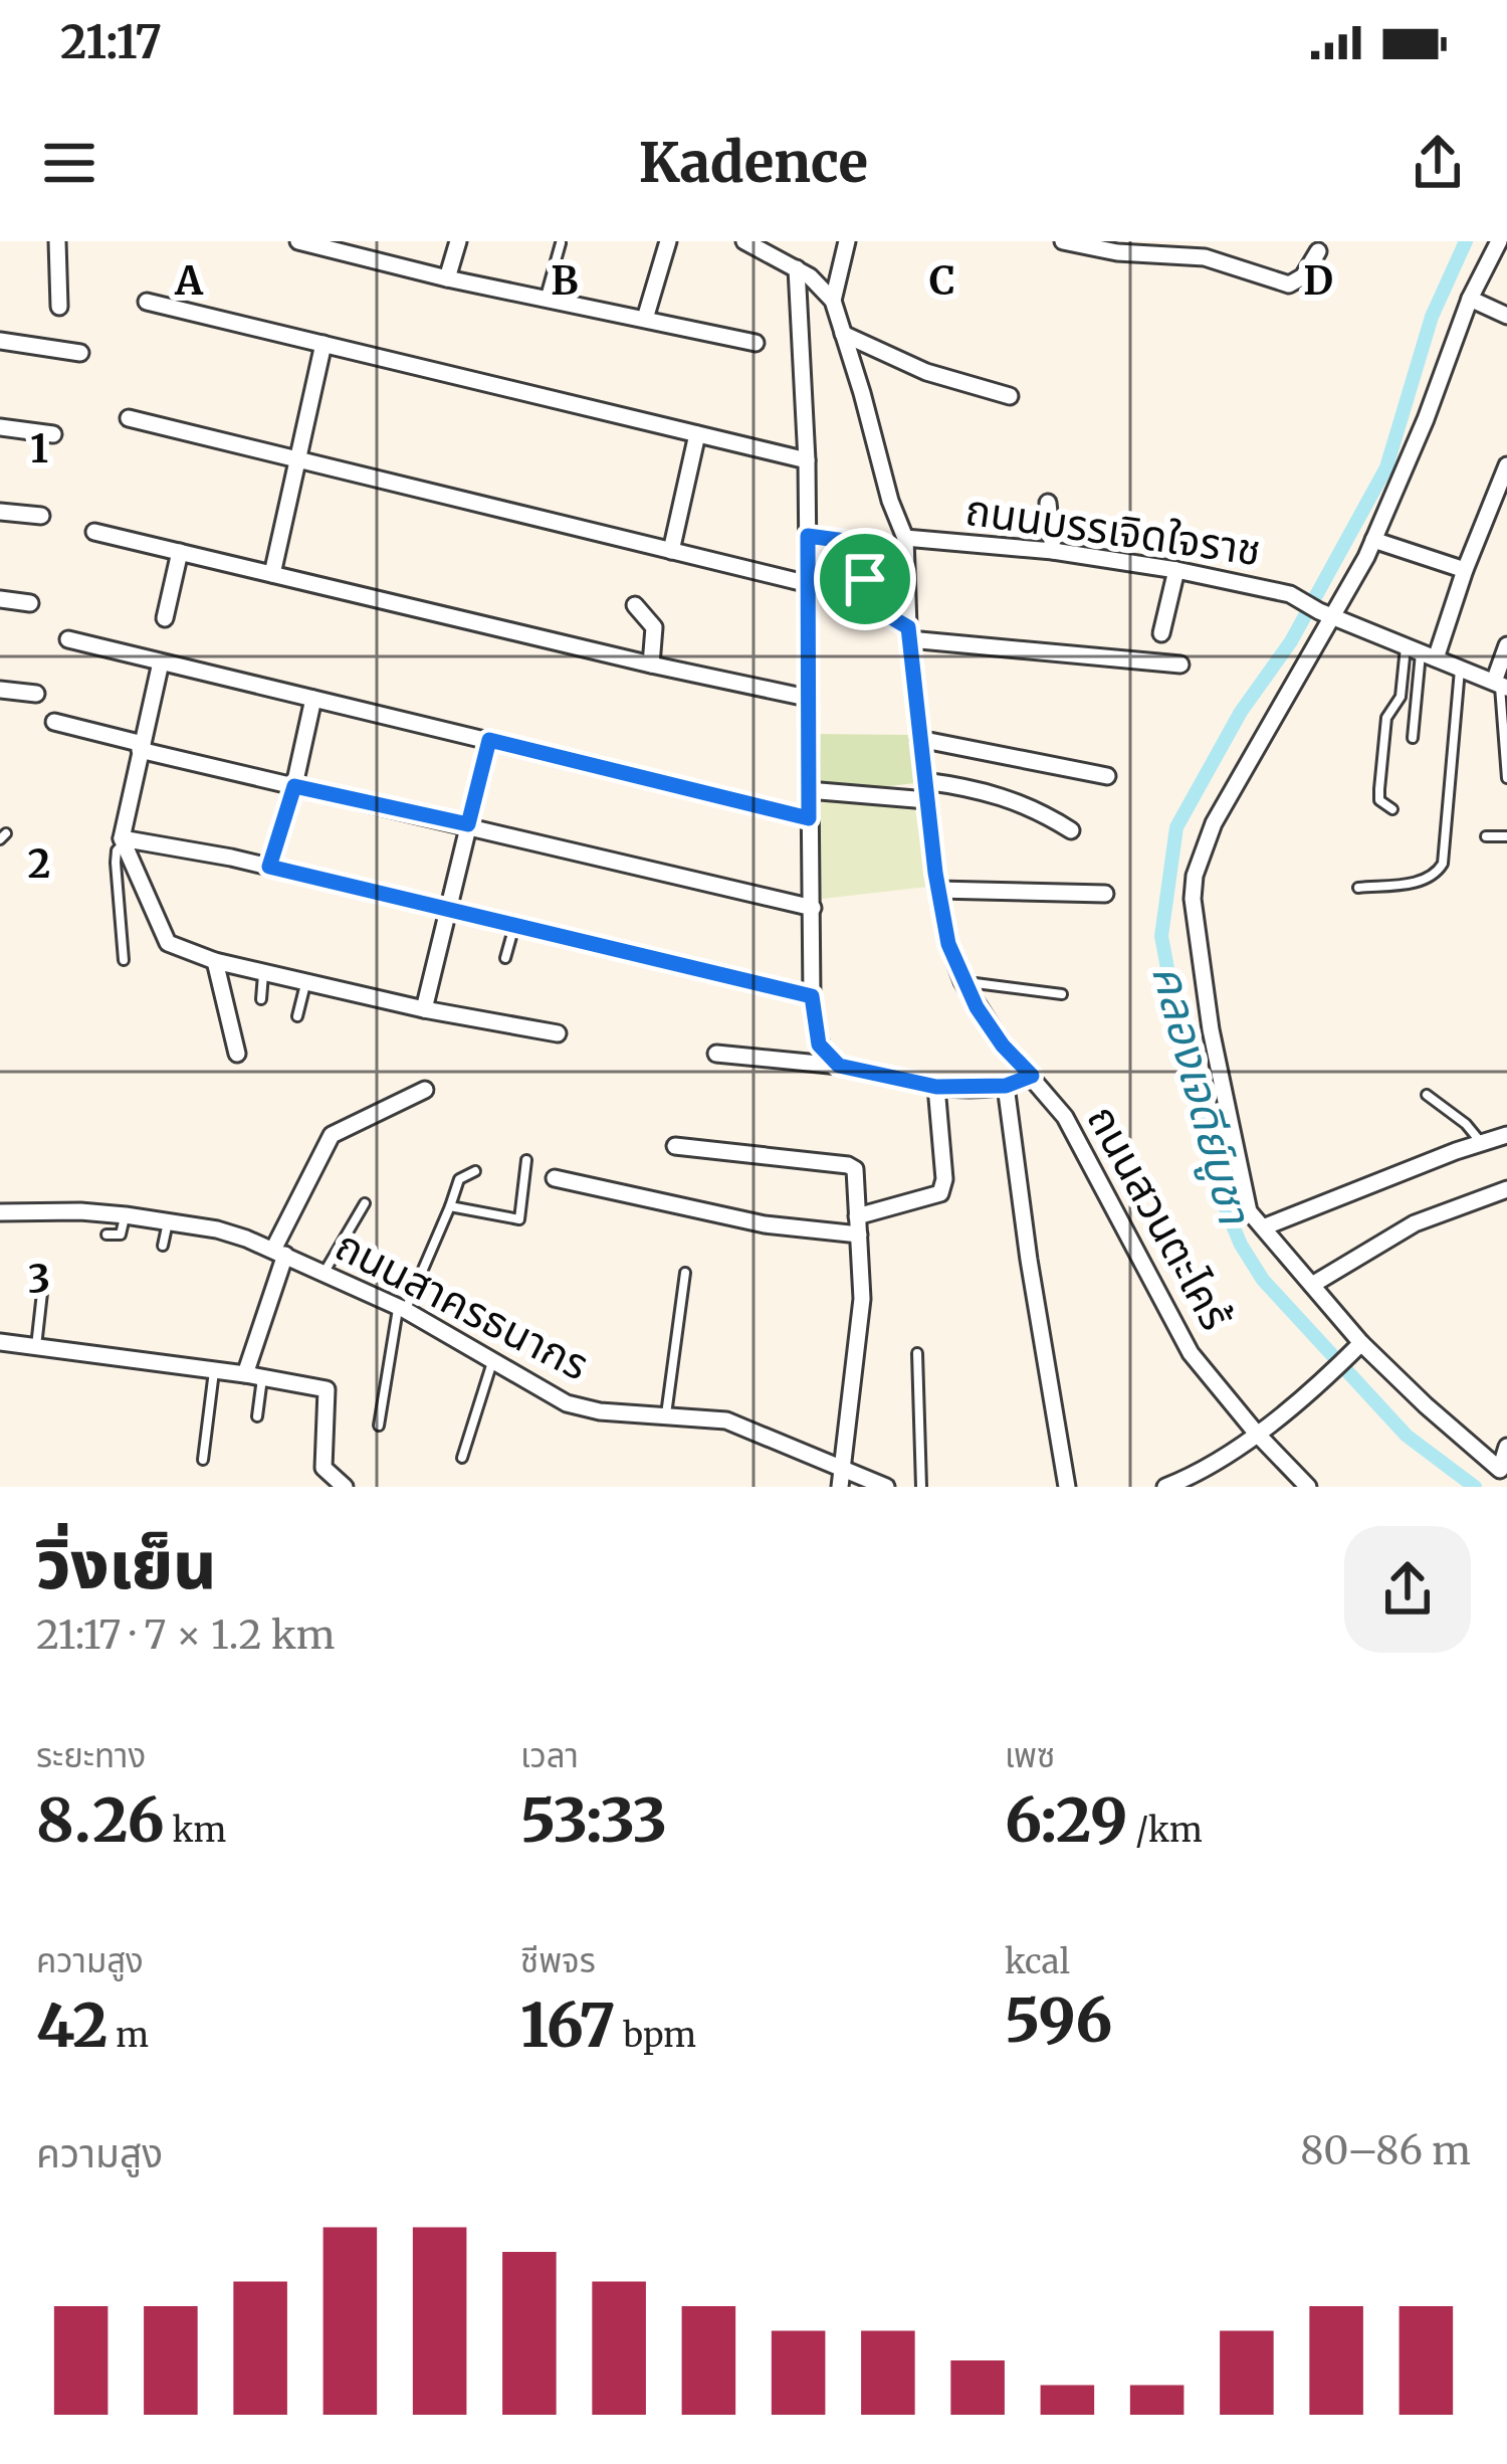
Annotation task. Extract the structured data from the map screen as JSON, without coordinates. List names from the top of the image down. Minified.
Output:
{"streets":{"street":["ถนนบรรเจิดใจราช","ถนนสวนตะไคร้","ถนนสาครธนากร"]},"crossings":[["ถนนบรรเจิดใจราช","ถนนสวนตะไคร้"]],"water":["คลองเจดีย์บูชา"],"page":{"status":"21:17","header":"Kadence","heading":["วิ่งเย็น","21:17 · 7 × 1.2 km"],"stats":[["ระยะทาง","8.26 km"],["เวลา","53:33"],["เพซ","6:29 /km"],["ความสูง","42 m"],["ชีพจร","167 bpm"],["kcal","596"]],"chart":["ความสูง","80–86 m"]},"grid":{"columns":["A","B","C","D"],"rows":["1","2","3"]}}
